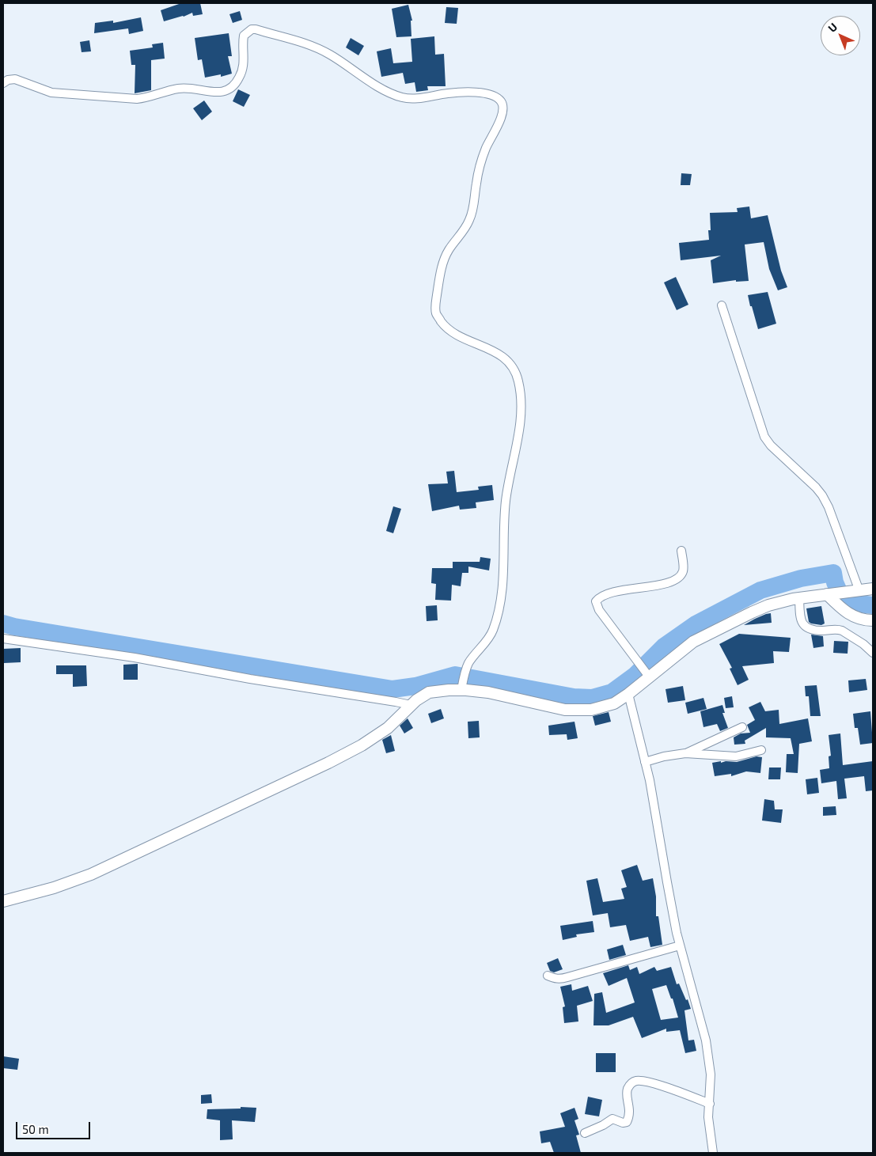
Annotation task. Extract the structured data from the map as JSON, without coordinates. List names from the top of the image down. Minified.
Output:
{"scale_bar":"50 m","north":"top left"}
